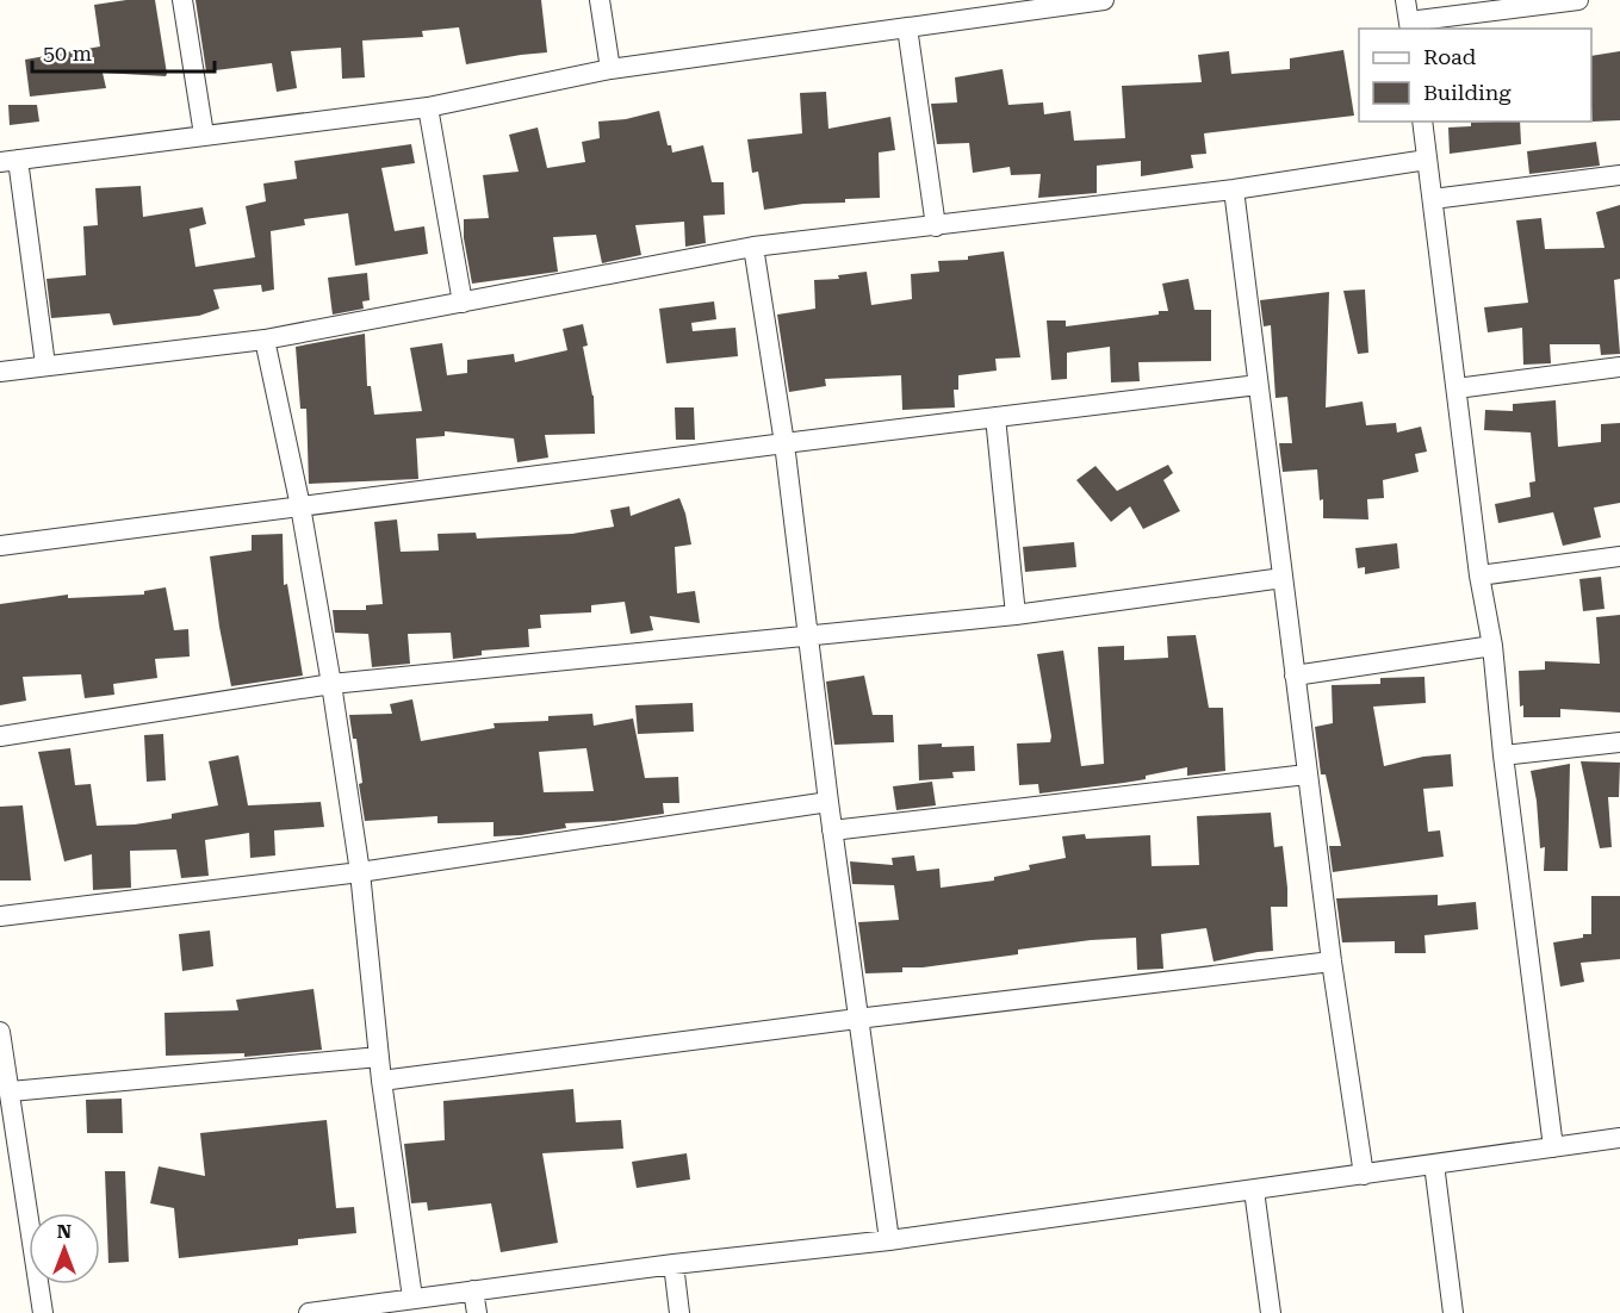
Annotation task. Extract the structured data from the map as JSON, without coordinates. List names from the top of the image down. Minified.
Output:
{"legend":["Road","Building"],"scale_bar":"50 m","north":"top"}
